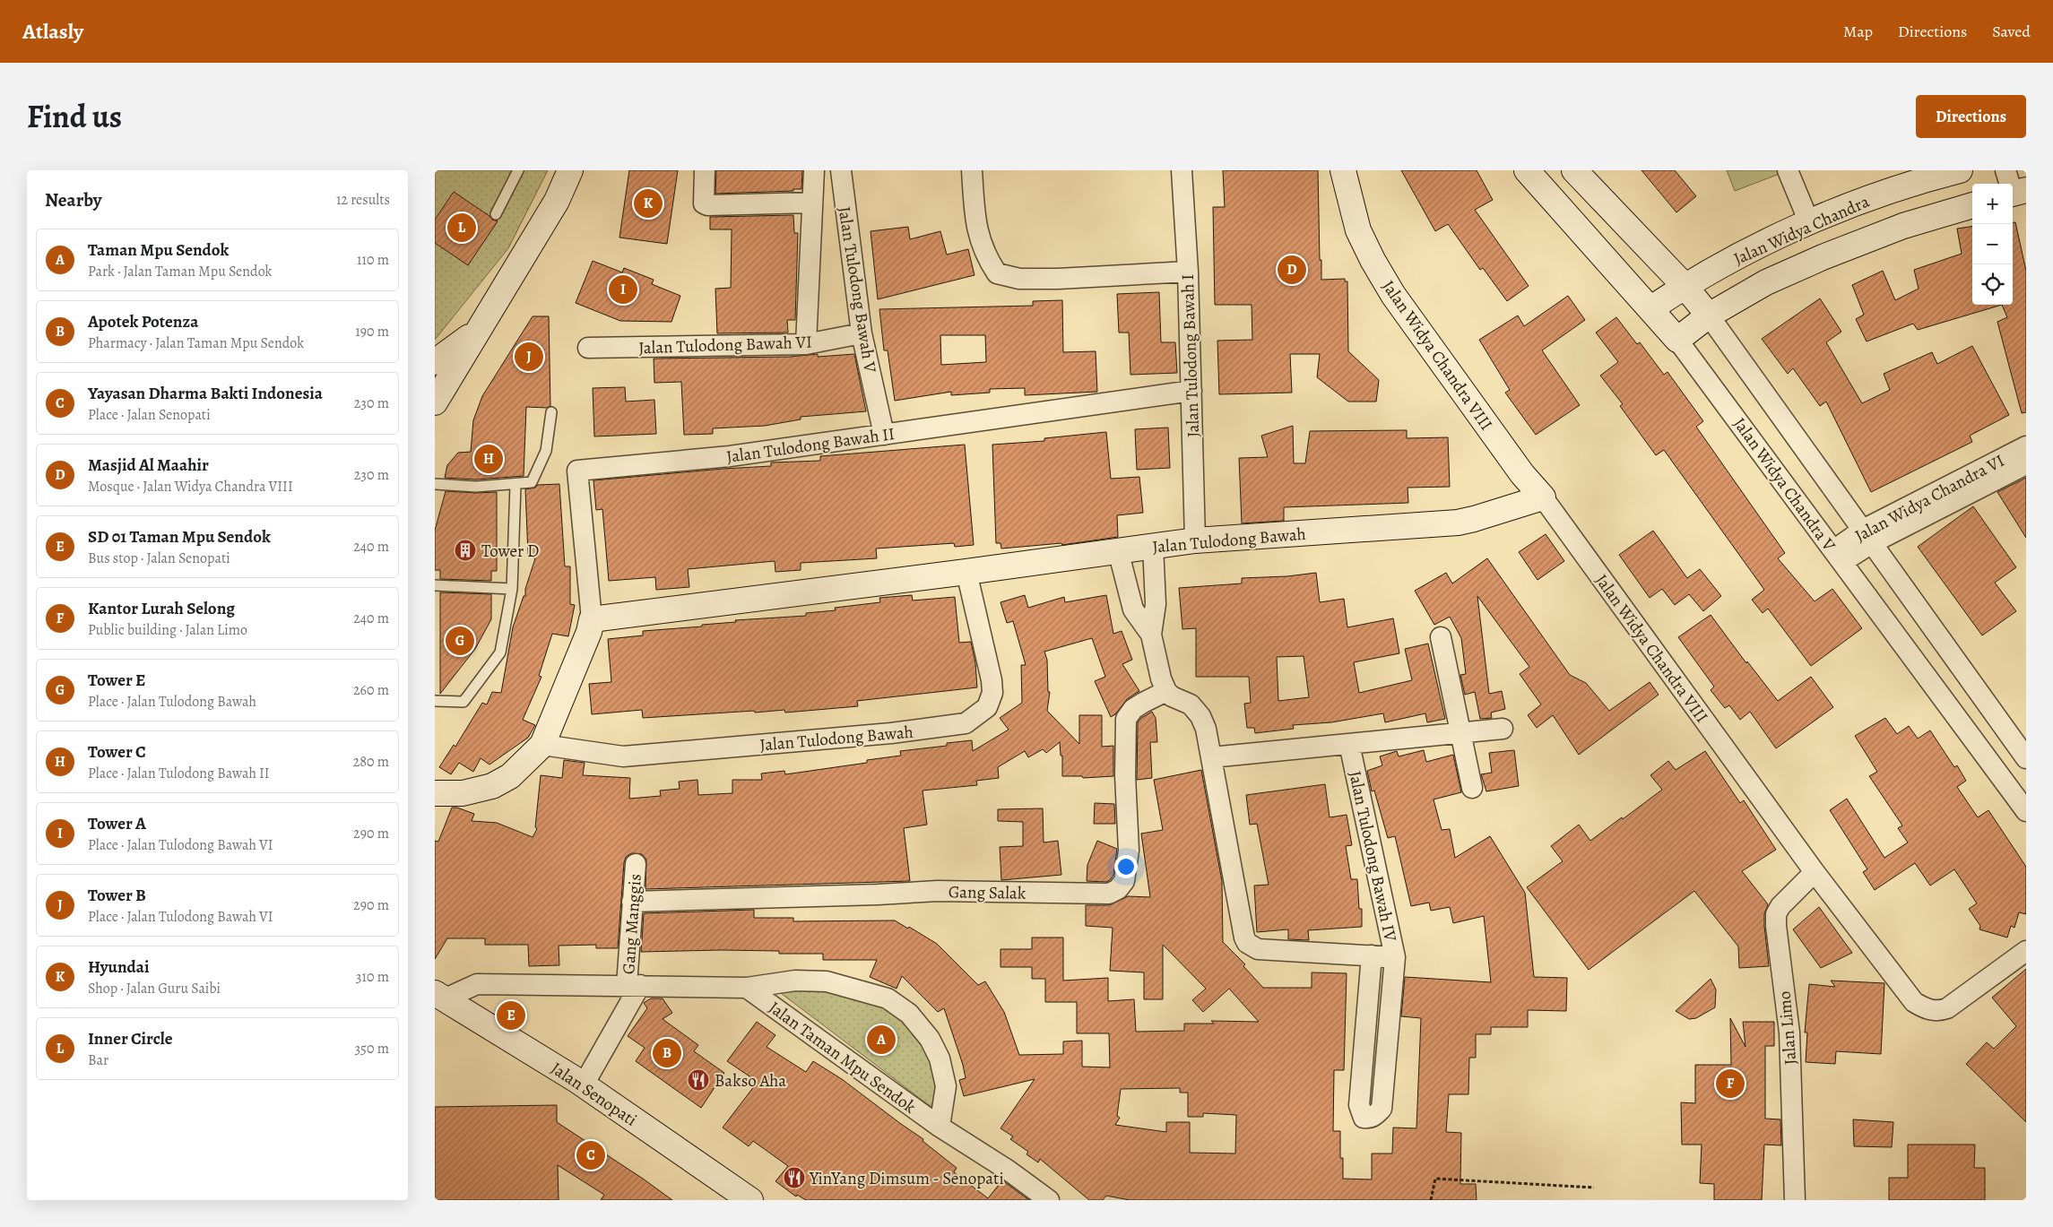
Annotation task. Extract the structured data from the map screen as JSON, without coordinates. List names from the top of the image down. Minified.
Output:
{"streets":{"street":["Jalan Widya Chandra","Jalan Tulodong Bawah V","Jalan Tulodong Bawah VI","Jalan Widya Chandra VIII","Jalan Tulodong Bawah I","Jalan Tulodong Bawah II","Jalan Widya Chandra V","Jalan Widya Chandra VI","Jalan Tulodong Bawah","Jalan Tulodong Bawah IV","Gang Salak","Gang Manggis","Jalan Limo","Jalan Taman Mpu Sendok","Jalan Senopati"]},"crossings":[["Jalan Widya Chandra","Jalan Widya Chandra V"],["Jalan Tulodong Bawah V","Jalan Tulodong Bawah VI"],["Jalan Tulodong Bawah V","Jalan Tulodong Bawah II"],["Jalan Widya Chandra VIII","Jalan Tulodong Bawah"],["Jalan Widya Chandra VIII","Jalan Limo"],["Jalan Tulodong Bawah I","Jalan Tulodong Bawah II"],["Jalan Tulodong Bawah I","Jalan Tulodong Bawah"],["Jalan Tulodong Bawah II","Jalan Tulodong Bawah"],["Jalan Widya Chandra V","Jalan Widya Chandra VI"],["Jalan Tulodong Bawah IV","Gang Salak"],["Gang Salak","Gang Manggis"],["Gang Manggis","Jalan Taman Mpu Sendok"],["Jalan Taman Mpu Sendok","Jalan Senopati"]],"places":{"building":["Tower D"],"restaurant":["Bakso Aha","YinYang Dimsum - Senopati"]},"page":{"header":"Atlasly","nav":["Map","Directions","Saved"],"title":"Find us","buttons":"Directions","heading":["Nearby","12 results"],"map_buttons":["+","−"],"pins":["K","L","D","I","J","H","G","E","A","B","F","C"],"list":[{"mark":"A","name":"Taman Mpu Sendok","note":"Park · Jalan Taman Mpu Sendok","value":"110 m"},{"mark":"B","name":"Apotek Potenza","note":"Pharmacy · Jalan Taman Mpu Sendok","value":"190 m"},{"mark":"C","name":"Yayasan Dharma Bakti Indonesia","note":"Place · Jalan Senopati","value":"230 m"},{"mark":"D","name":"Masjid Al Maahir","note":"Mosque · Jalan Widya Chandra VIII","value":"230 m"},{"mark":"E","name":"SD 01 Taman Mpu Sendok","note":"Bus stop · Jalan Senopati","value":"240 m"},{"mark":"F","name":"Kantor Lurah Selong","note":"Public building · Jalan Limo","value":"240 m"},{"mark":"G","name":"Tower E","note":"Place · Jalan Tulodong Bawah","value":"260 m"},{"mark":"H","name":"Tower C","note":"Place · Jalan Tulodong Bawah II","value":"280 m"},{"mark":"I","name":"Tower A","note":"Place · Jalan Tulodong Bawah VI","value":"290 m"},{"mark":"J","name":"Tower B","note":"Place · Jalan Tulodong Bawah VI","value":"290 m"},{"mark":"K","name":"Hyundai","note":"Shop · Jalan Guru Saibi","value":"310 m"},{"mark":"L","name":"Inner Circle","note":"Bar","value":"350 m"}]}}
